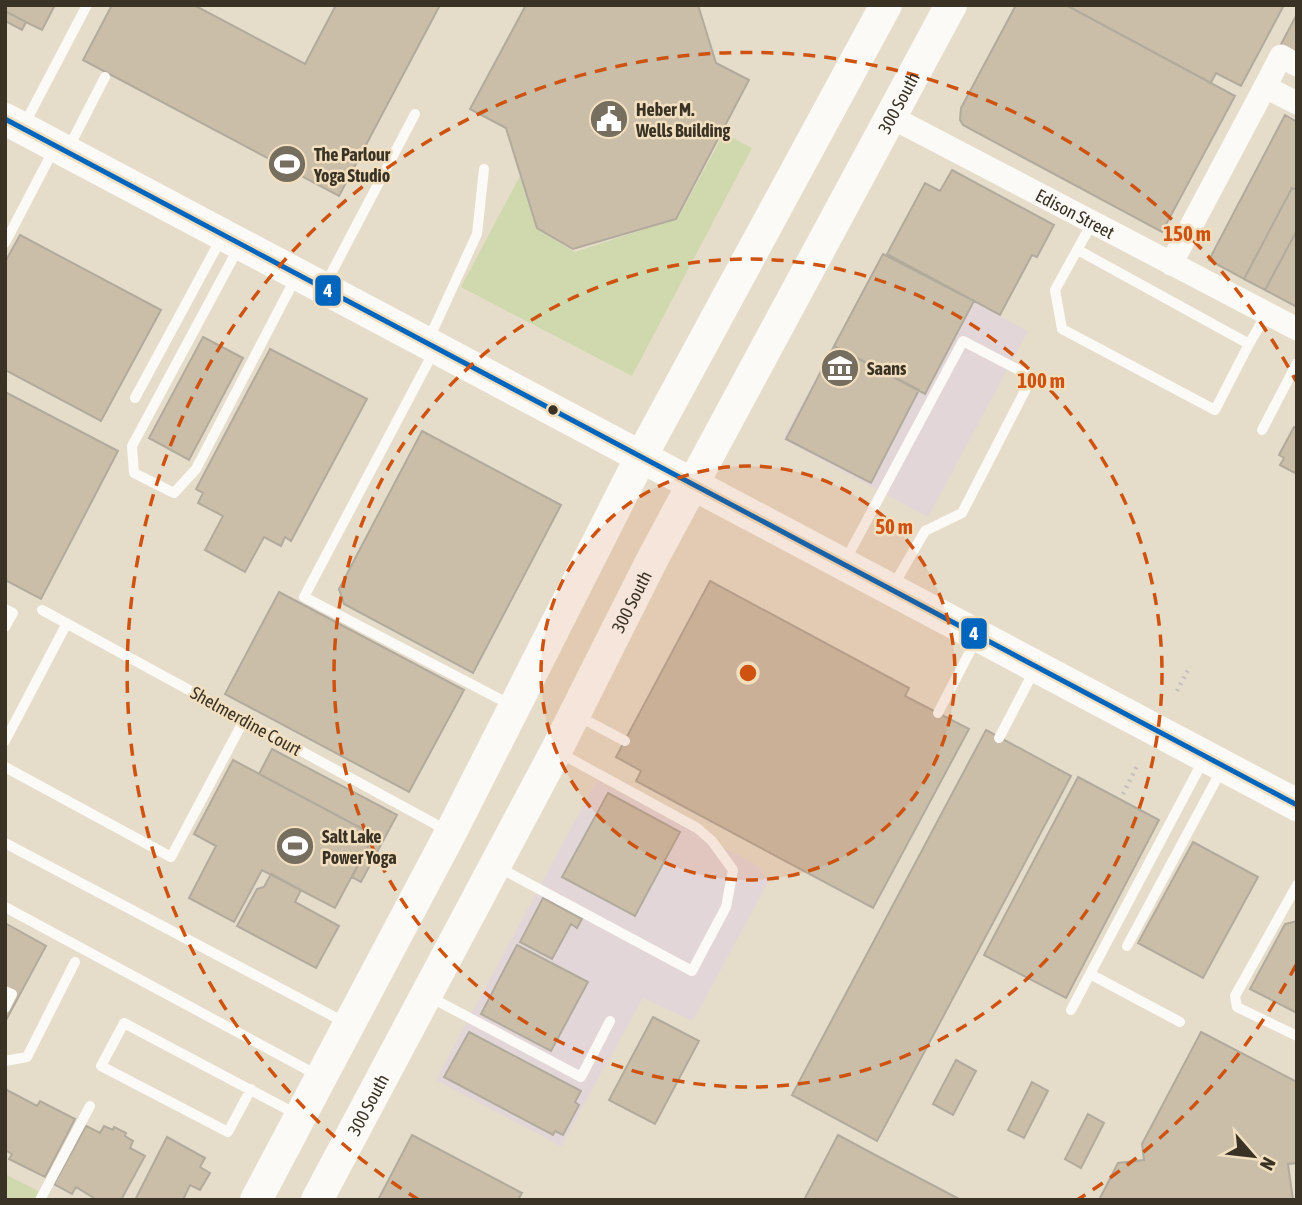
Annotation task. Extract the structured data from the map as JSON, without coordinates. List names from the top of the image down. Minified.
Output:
{"streets":{"street":["300 South","Edison Street"],"lane":["Shelmerdine Court"]},"crossings":[["300 South","Edison Street"]],"places":{"public building":["Heber M. Wells Building"],"sports":["The Parlour Yoga Studio","Salt Lake Power Yoga"],"museum":["Saans"]},"lines":["transit line 4"],"north":"bottom right","rings":["150 m","100 m","50 m"]}
